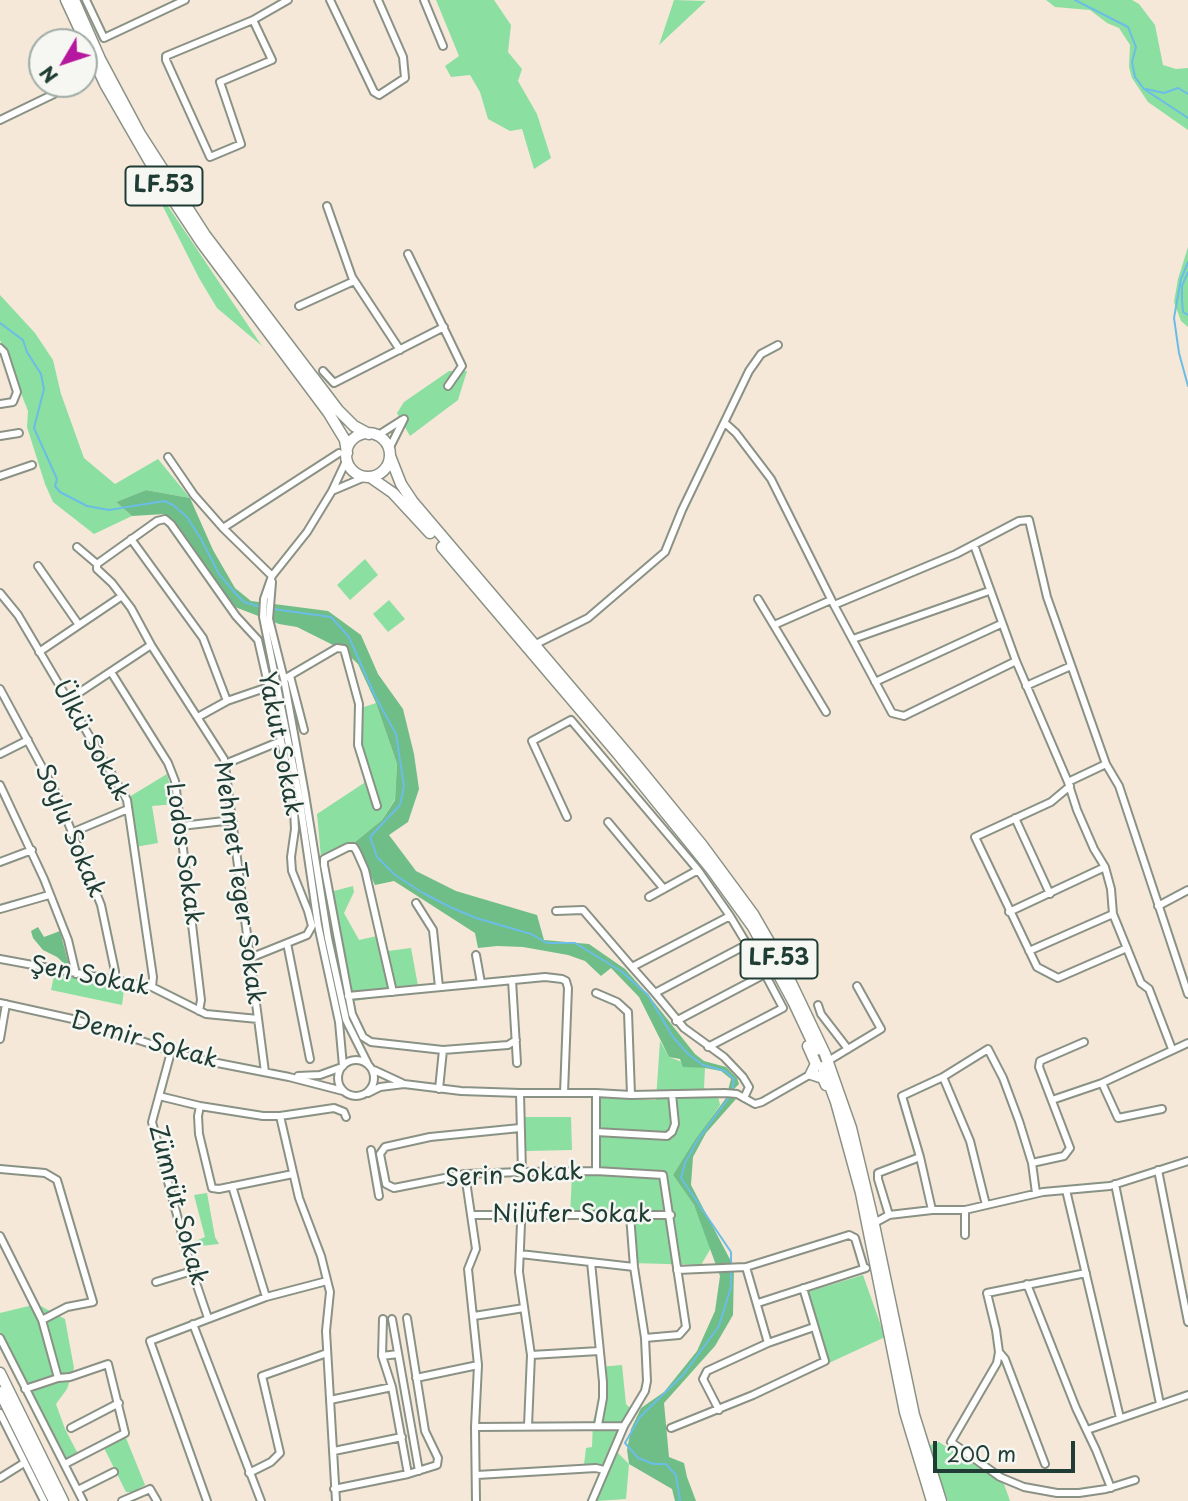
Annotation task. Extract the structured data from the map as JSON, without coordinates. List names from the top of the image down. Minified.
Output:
{"streets":{"highway":["LF.53"],"street":["Ülkü Sokak","Yakut Sokak","Soylu Sokak","Lodos Sokak","Mehmet Teger Sokak","Şen Sokak","Demir Sokak","Serin Sokak","Zümrüt Sokak","Nilüfer Sokak"]},"crossings":[["Ülkü Sokak","Şen Sokak"],["Yakut Sokak","Mehmet Teger Sokak"],["Soylu Sokak","Şen Sokak"],["Lodos Sokak","Şen Sokak"],["Mehmet Teger Sokak","Şen Sokak"],["Mehmet Teger Sokak","Demir Sokak"],["Demir Sokak","Zümrüt Sokak"],["Serin Sokak","Nilüfer Sokak"]],"scale_bar":"200 m","north":"bottom left"}
